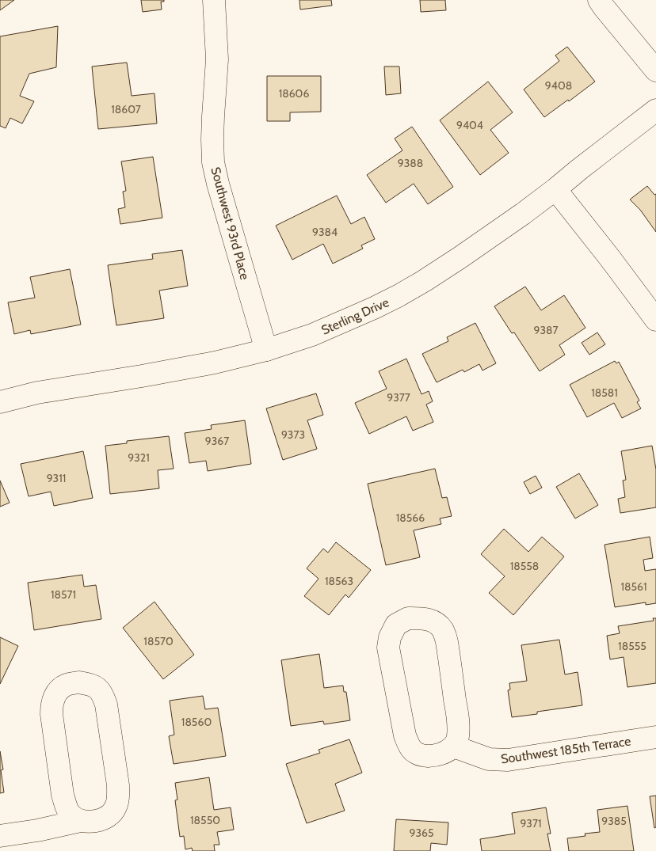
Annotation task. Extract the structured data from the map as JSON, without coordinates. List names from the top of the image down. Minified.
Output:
{"streets":{"street":["Southwest 93rd Place","Sterling Drive","Southwest 185th Terrace"]},"crossings":[["Southwest 93rd Place","Sterling Drive"]],"house_numbers":["9408","18606","18607","9404","9388","9384","9387","18581","9377","9373","9367","9321","9311","18566","18558","18563","18561","18571","18570","18555","18560","18550","9385","9371","9365"]}
